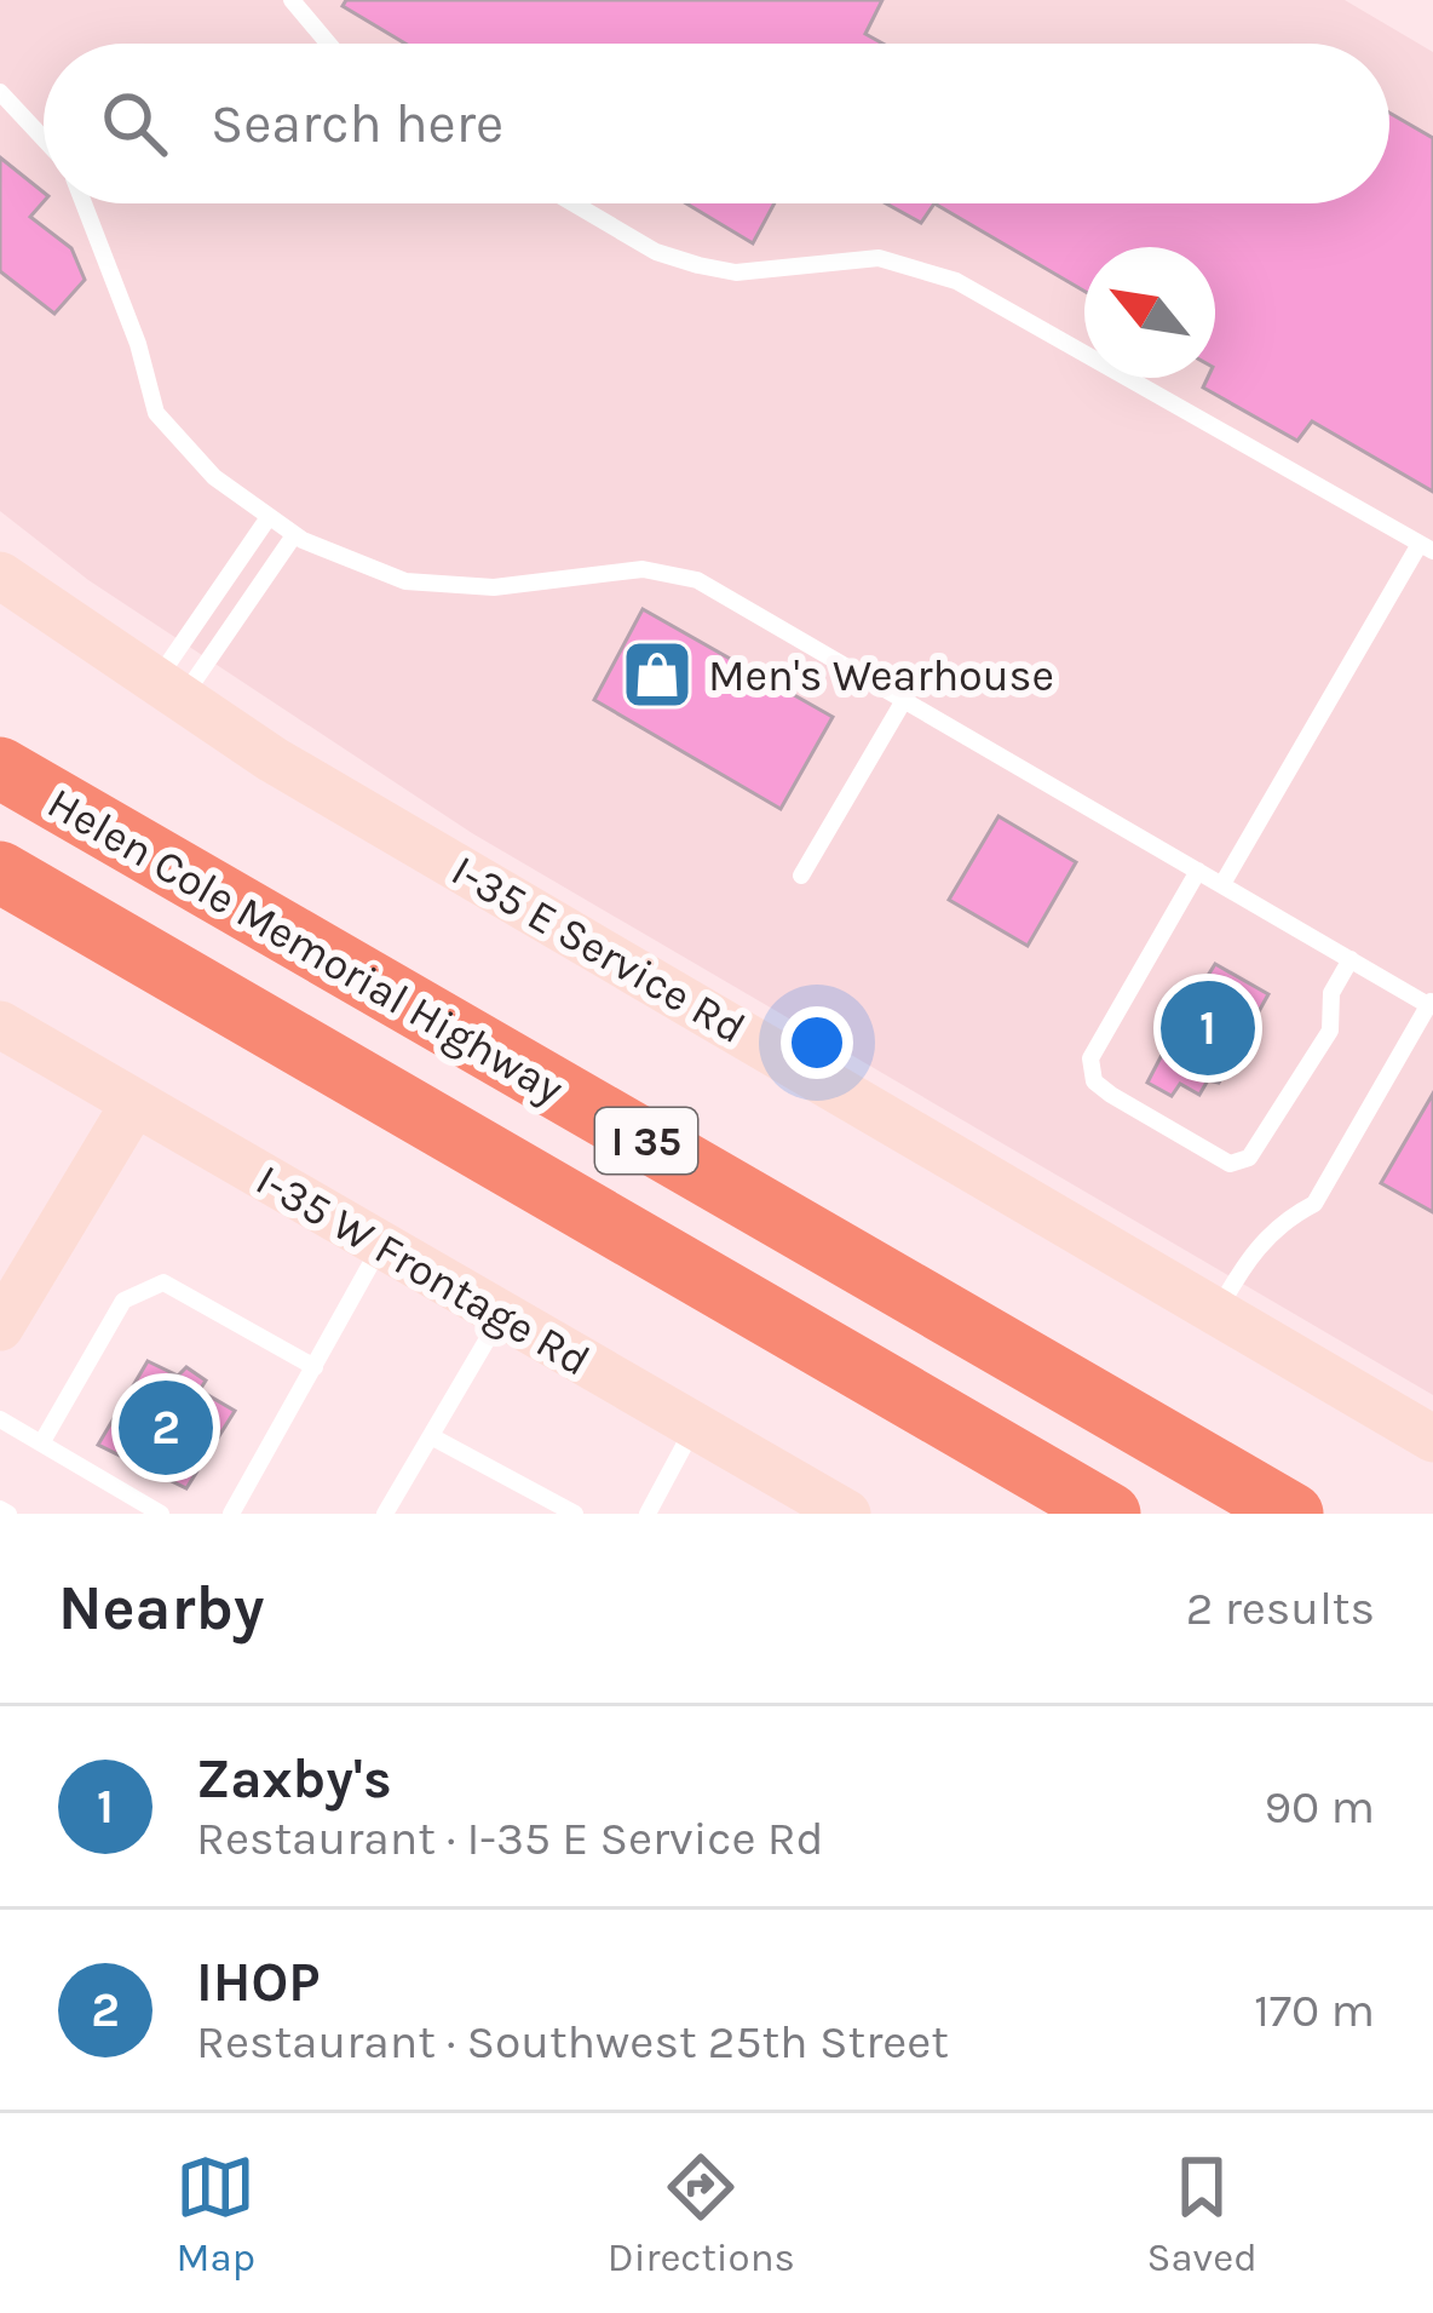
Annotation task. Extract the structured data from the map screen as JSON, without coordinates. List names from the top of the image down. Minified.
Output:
{"streets":{"highway":["Helen Cole Memorial Highway","I 35"],"street":["I-35 E Service Rd","I-35 W Frontage Rd"]},"places":{"shop":["Men's Wearhouse"]},"north":"top left","page":{"search":"Search here","pins":["1","2"],"heading":["Nearby","2 results"],"list":[{"mark":"1","name":"Zaxby's","note":"Restaurant · I-35 E Service Rd","value":"90 m"},{"mark":"2","name":"IHOP","note":"Restaurant · Southwest 25th Street","value":"170 m"}],"nav":["Map","Directions","Saved"]}}
